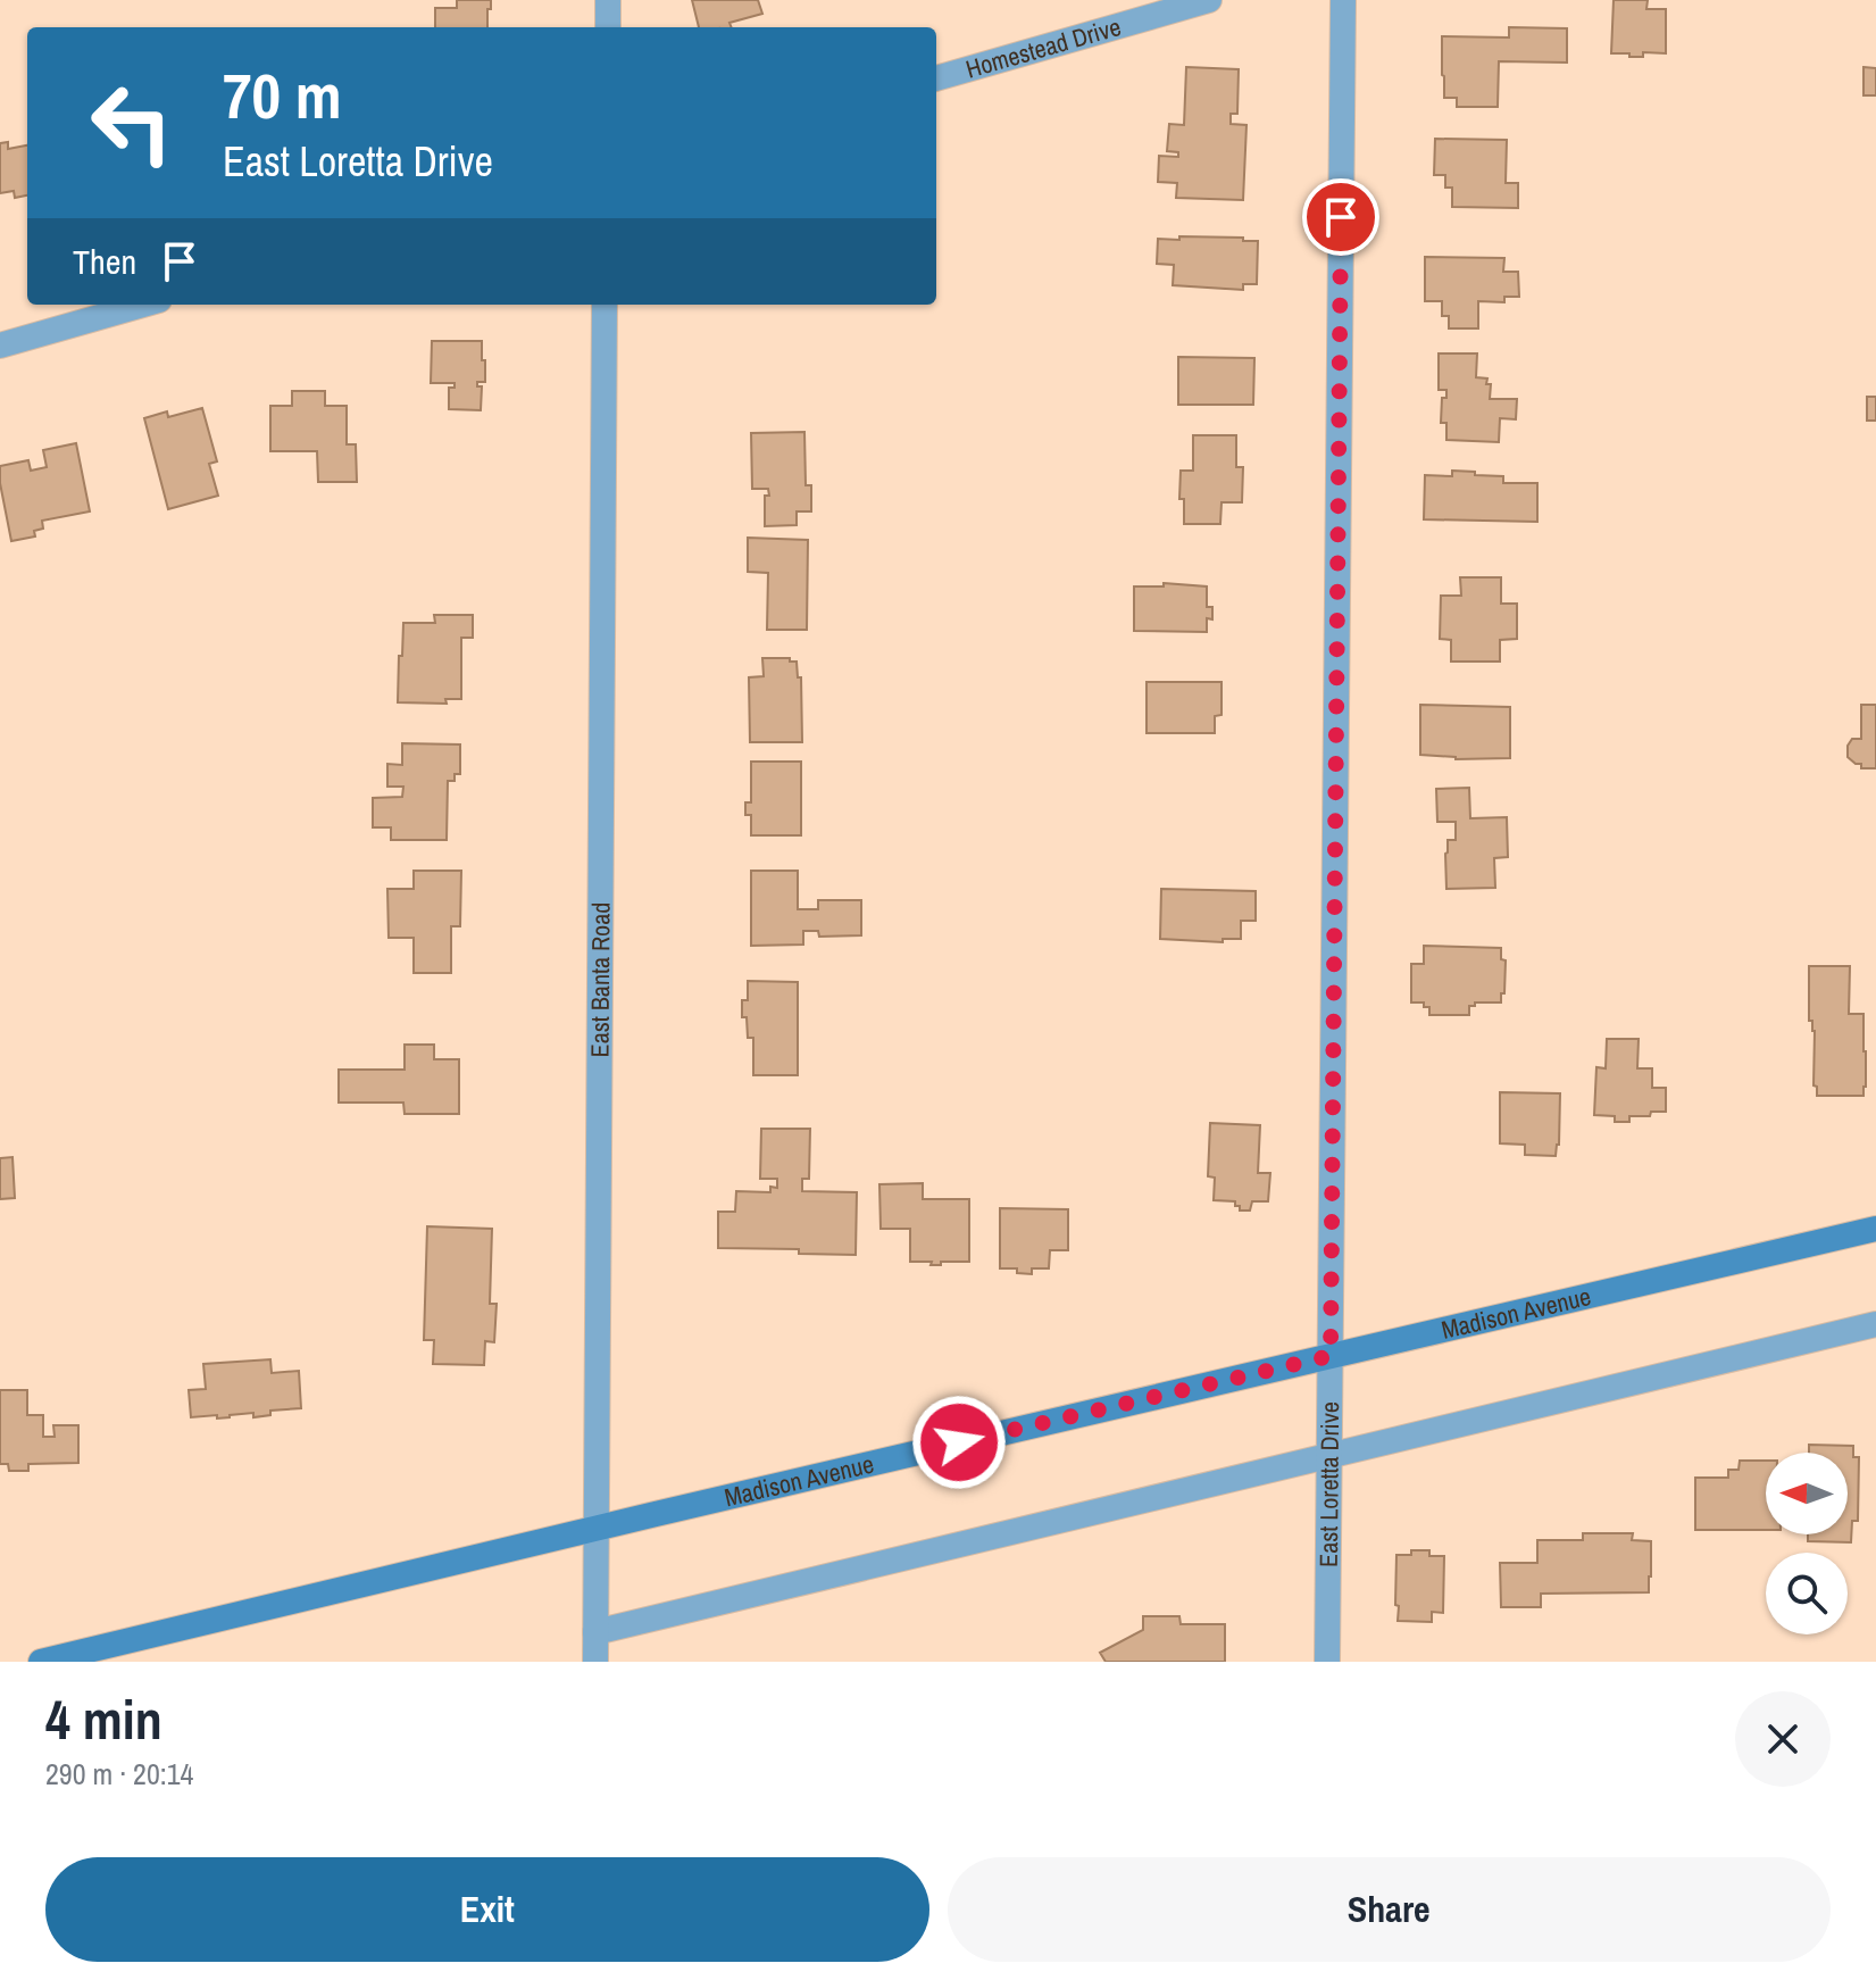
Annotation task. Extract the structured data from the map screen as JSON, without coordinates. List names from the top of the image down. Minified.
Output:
{"streets":{"main road":["Madison Avenue"],"street":["Homestead Drive","East Banta Road","East Loretta Drive"]},"crossings":[["East Banta Road","Madison Avenue"],["Madison Avenue","East Loretta Drive"]],"north":"left","page":{"turn":["70 m","East Loretta Drive"],"then":"Then","heading":["4 min","290 m · 20:14"],"buttons":["Exit","Share"]}}
